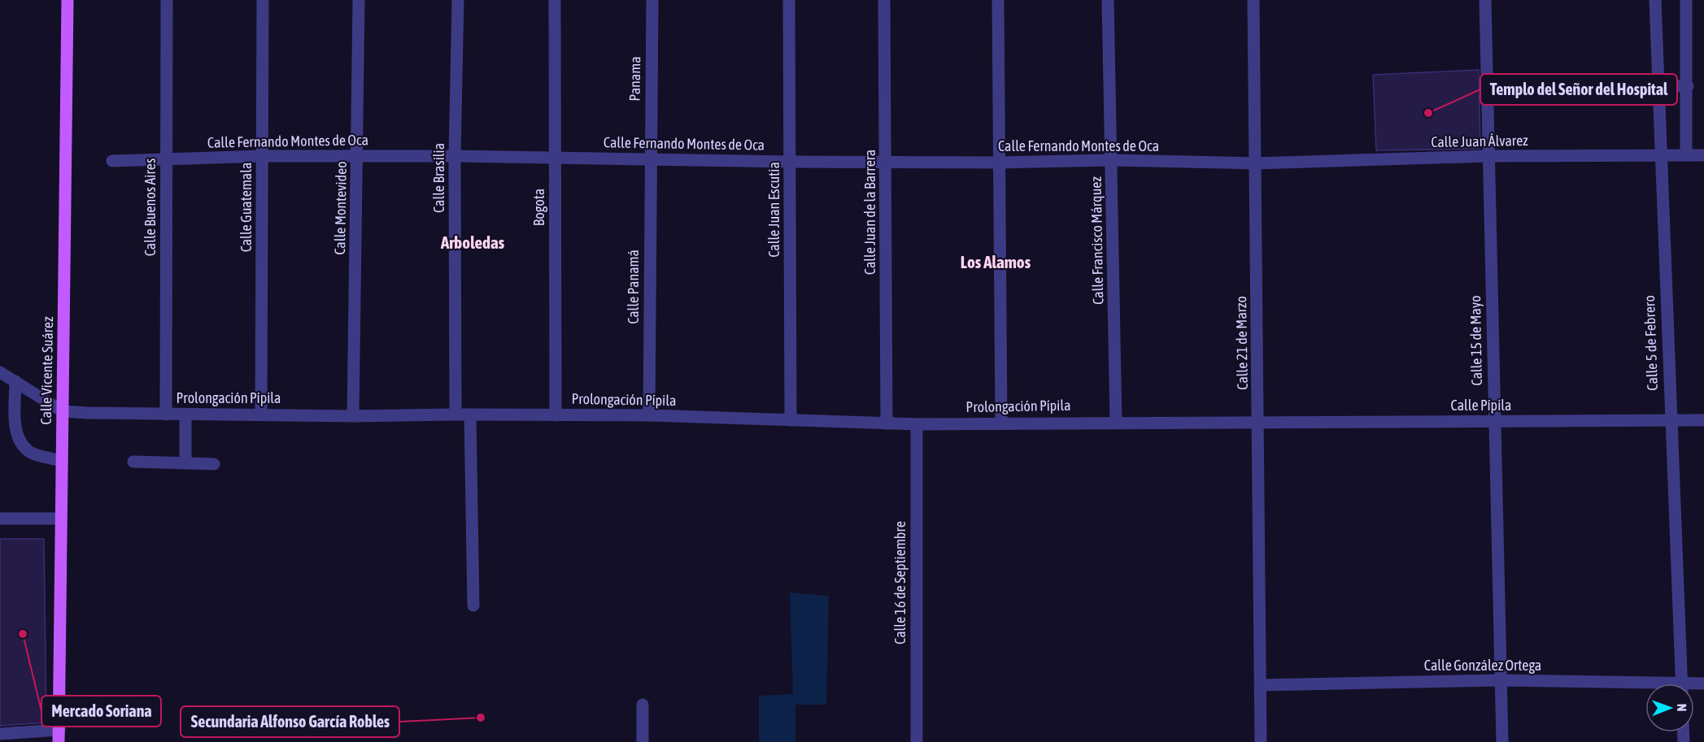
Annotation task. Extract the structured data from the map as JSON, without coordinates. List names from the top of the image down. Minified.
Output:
{"streets":{"main road":["Calle Vicente Suárez"],"street":["Panama","Calle Fernando Montes de Oca","Calle Juan Álvarez","Calle Brasilia","Calle Buenos Aires","Calle Guatemala","Bogota","Calle Montevideo","Calle Juan Escutia","Calle Juan de la Barrera","Calle Francisco Márquez","Calle Panamá","Calle 15 de Mayo","Calle 21 de Marzo","Calle 5 de Febrero","Prolongación Pípila","Calle Pípila","Calle 16 de Septiembre","Calle González Ortega"]},"crossings":[["Panama","Calle Fernando Montes de Oca"],["Panama","Calle Panamá"],["Calle Fernando Montes de Oca","Calle Juan Álvarez"],["Calle Fernando Montes de Oca","Calle Brasilia"],["Calle Fernando Montes de Oca","Calle Buenos Aires"],["Calle Fernando Montes de Oca","Calle Guatemala"],["Calle Fernando Montes de Oca","Bogota"],["Calle Fernando Montes de Oca","Calle Montevideo"],["Calle Fernando Montes de Oca","Calle Juan Escutia"],["Calle Fernando Montes de Oca","Calle Juan de la Barrera"],["Calle Fernando Montes de Oca","Calle Francisco Márquez"],["Calle Fernando Montes de Oca","Calle Panamá"],["Calle Fernando Montes de Oca","Calle 21 de Marzo"],["Calle Juan Álvarez","Calle 15 de Mayo"],["Calle Juan Álvarez","Calle 21 de Marzo"],["Calle Juan Álvarez","Calle 5 de Febrero"],["Calle Brasilia","Prolongación Pípila"],["Calle Buenos Aires","Prolongación Pípila"],["Calle Guatemala","Prolongación Pípila"],["Bogota","Prolongación Pípila"],["Calle Montevideo","Prolongación Pípila"],["Calle Juan Escutia","Prolongación Pípila"],["Calle Juan de la Barrera","Prolongación Pípila"],["Calle Francisco Márquez","Prolongación Pípila"],["Calle Panamá","Prolongación Pípila"],["Calle 15 de Mayo","Calle Pípila"],["Calle 15 de Mayo","Calle González Ortega"],["Calle 21 de Marzo","Prolongación Pípila"],["Calle 21 de Marzo","Calle Pípila"],["Calle 21 de Marzo","Calle González Ortega"],["Calle 5 de Febrero","Calle Pípila"],["Calle Vicente Suárez","Prolongación Pípila"],["Prolongación Pípila","Calle Pípila"],["Prolongación Pípila","Calle 16 de Septiembre"]],"districts":["Arboledas","Los Alamos"],"places":["Templo del Señor del Hospital","Mercado Soriana","Secundaria Alfonso García Robles"],"north":"right"}
